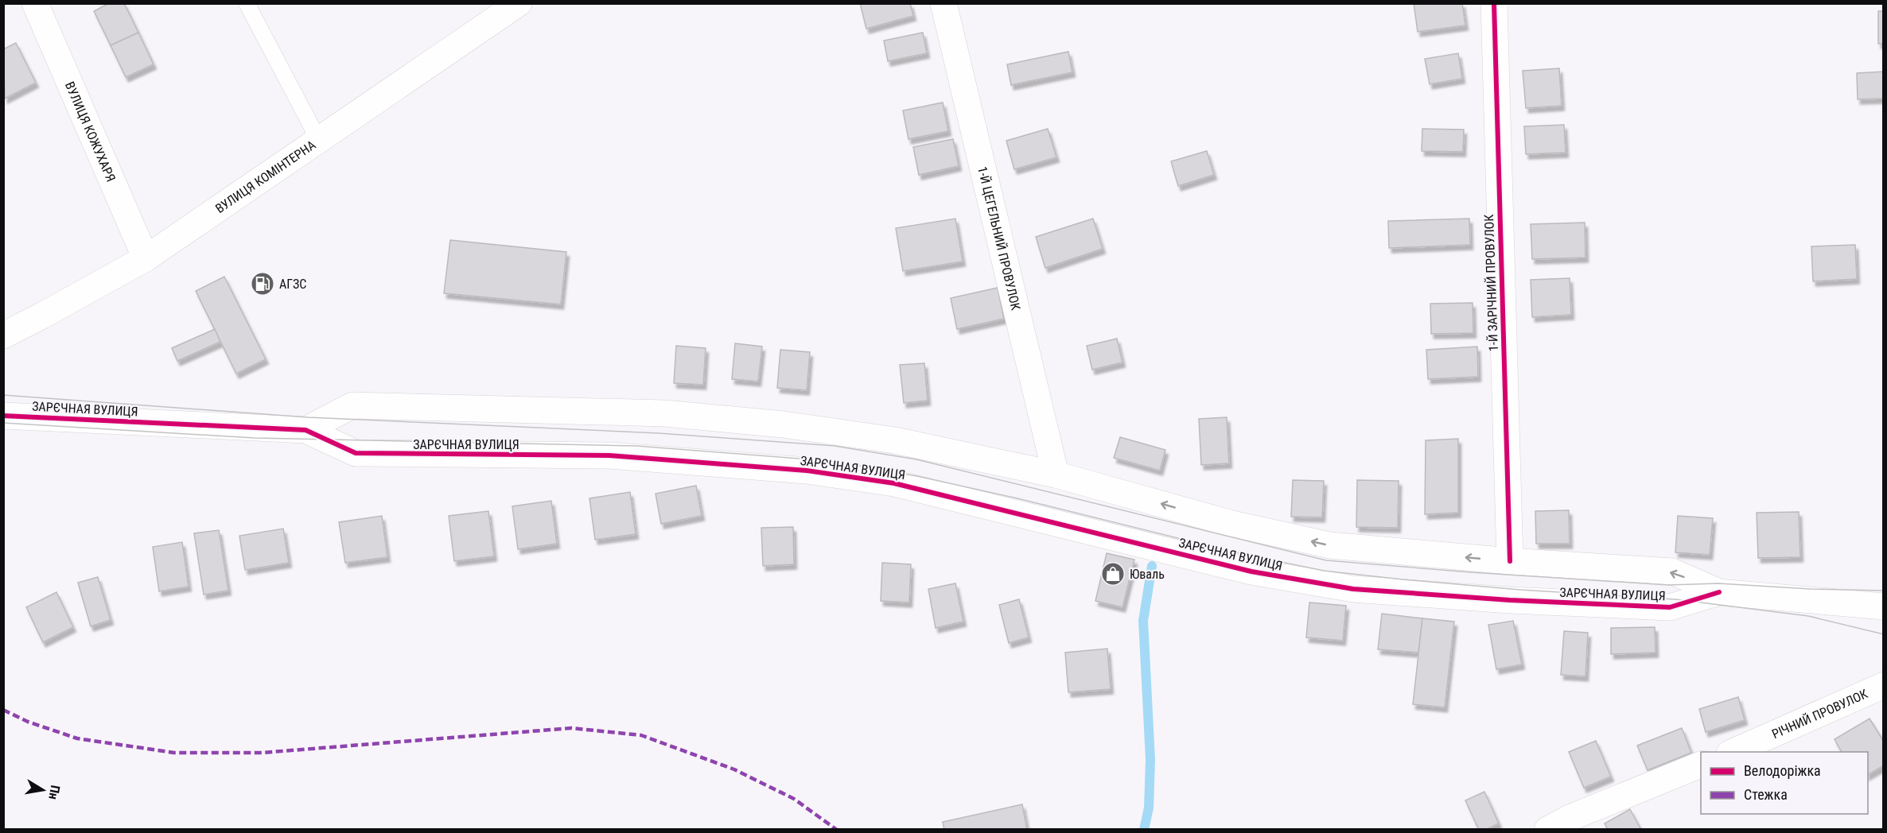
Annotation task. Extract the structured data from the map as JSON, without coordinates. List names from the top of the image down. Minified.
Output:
{"streets":{"street":["ВУЛИЦЯ КОЖУХАРЯ","ВУЛИЦЯ КОМІНТЕРНА","1-Й ЦЕГЕЛЬНИЙ ПРОВУЛОК","1-Й ЗАРІЧНИЙ ПРОВУЛОК","ЗАРЄЧНАЯ ВУЛИЦЯ","РІЧНИЙ ПРОВУЛОК"]},"crossings":[["ВУЛИЦЯ КОЖУХАРЯ","ВУЛИЦЯ КОМІНТЕРНА"],["1-Й ЦЕГЕЛЬНИЙ ПРОВУЛОК","ЗАРЄЧНАЯ ВУЛИЦЯ"],["1-Й ЗАРІЧНИЙ ПРОВУЛОК","ЗАРЄЧНАЯ ВУЛИЦЯ"]],"places":{"fuel station":["АГЗС"],"shop":["Юваль"]},"legend":["Велодоріжка","Стежка"],"north":"right"}
